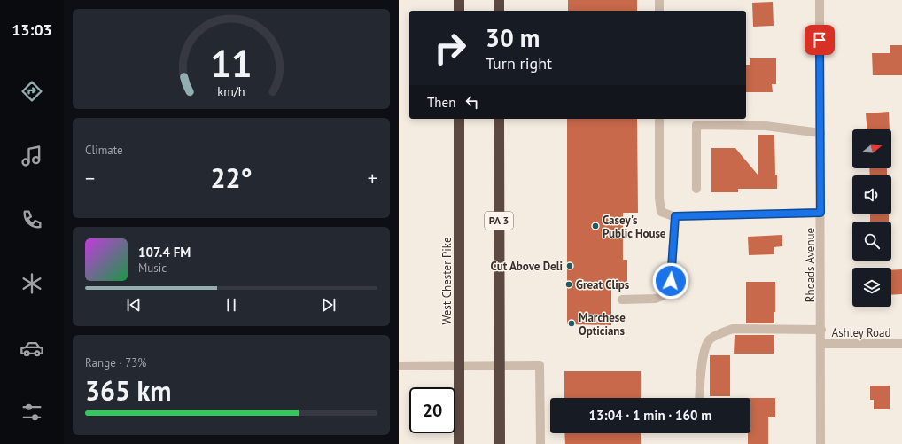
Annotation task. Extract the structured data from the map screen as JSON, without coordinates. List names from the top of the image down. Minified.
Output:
{"streets":{"highway":["PA 3","West Chester Pike"],"street":["Rhoads Avenue","Ashley Road"]},"crossings":[["Rhoads Avenue","Ashley Road"]],"places":["Casey's Public House","Cut Above Deli","Great Clips","Marchese Opticians"],"north":"right","page":{"tabs":"13:03","turn":["30 m","Turn right"],"then":"Then","tile":["Climate",["Range · 73%","365 km"]],"heat":["−","22°","+"],"song":["107.4 FM","Music"],"limit":"20","trip":"13:04 · 1 min · 160 m","gauge":["11","km/h"]}}
